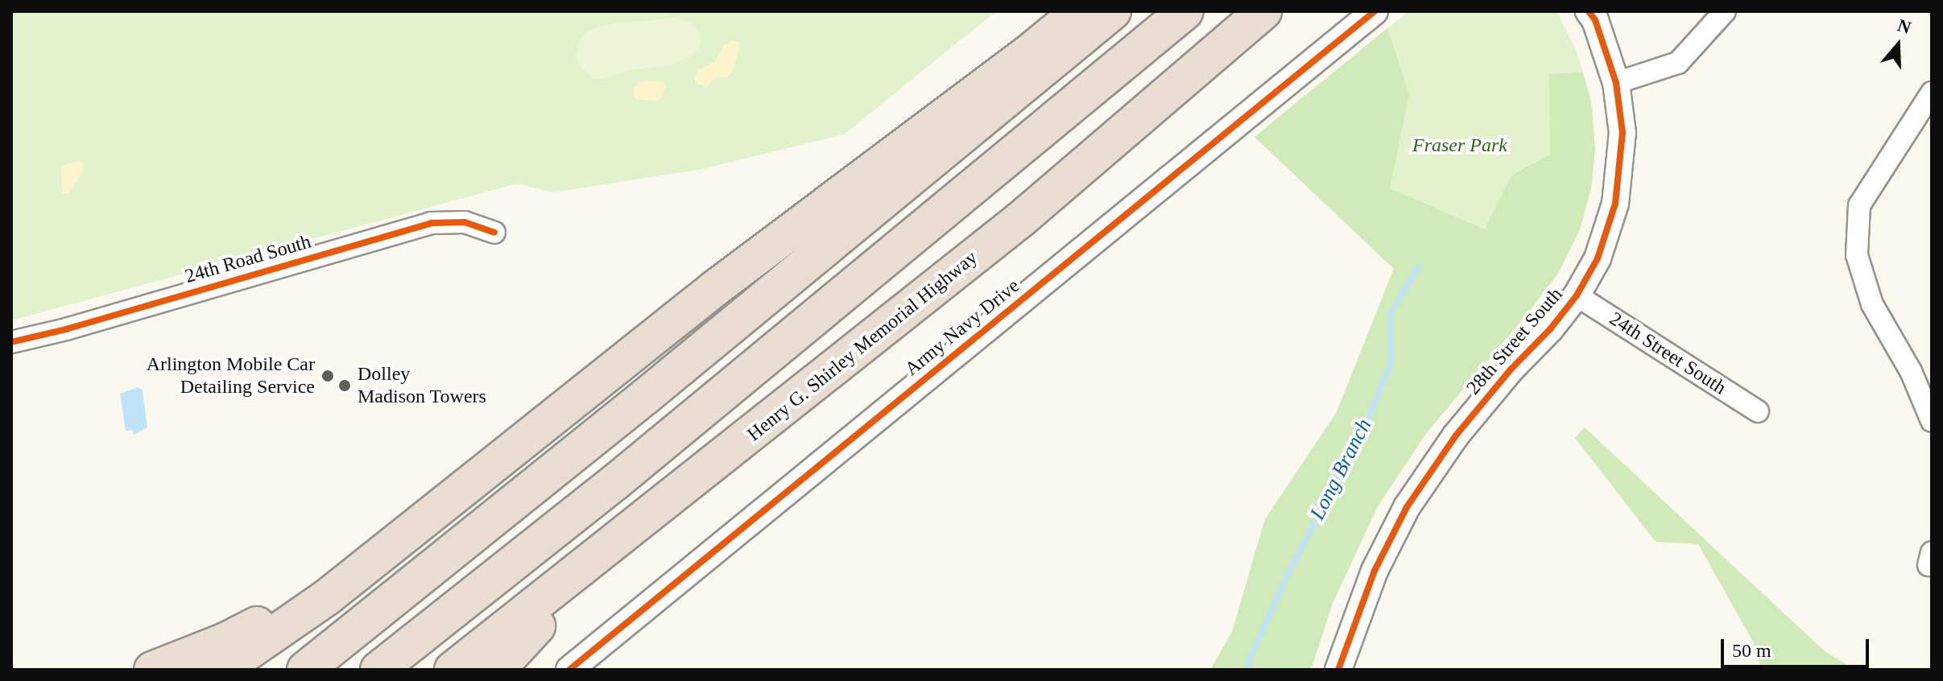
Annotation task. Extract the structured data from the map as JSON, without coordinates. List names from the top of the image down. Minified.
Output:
{"streets":{"highway":["Henry G. Shirley Memorial Highway"],"street":["24th Road South","Army Navy Drive","28th Street South","24th Street South"]},"crossings":[["28th Street South","24th Street South"]],"water":["Long Branch"],"parks":["Fraser Park"],"places":["Arlington Mobile Car Detailing Service","Dolley Madison Towers"],"scale_bar":"50 m","north":"top"}
